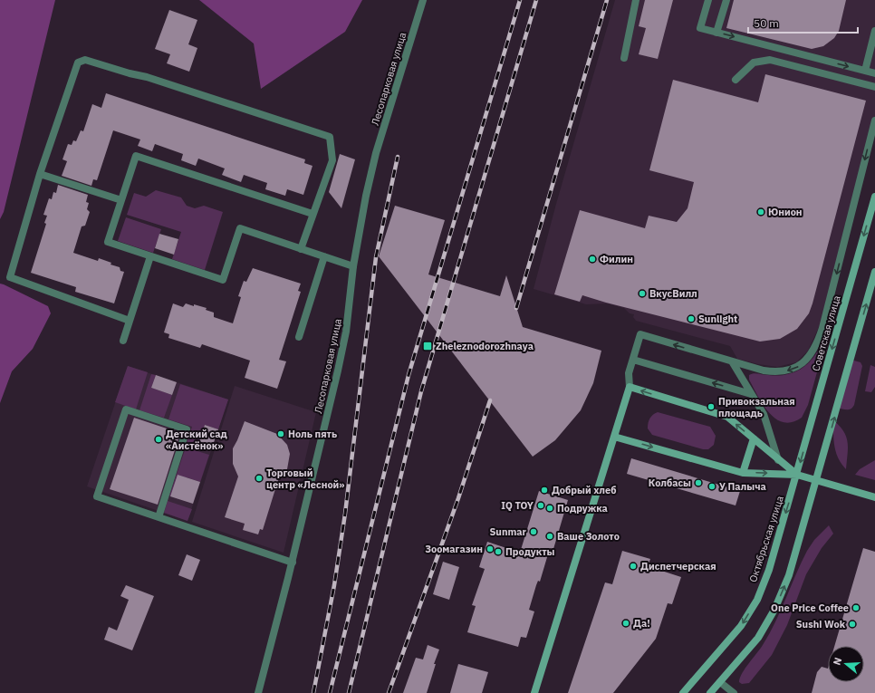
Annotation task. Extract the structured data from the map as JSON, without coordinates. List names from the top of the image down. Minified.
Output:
{"streets":{"main road":["Советская улица","Октябрьская улица"],"street":["Лесопарковая улица"]},"crossings":[["Советская улица","Октябрьская улица"]],"places":{"other":["Юнион","Филин","ВкусВилл","Sunlight","Привокзальная площадь","Ноль пять","Детский сад «Аистёнок»","Торговый центр «Лесной»","Колбасы","У Палыча","Добрый хлеб","IQ TOY","Подружка","Sunmar","Ваше Золото","Зоомагазин","Продукты","Диспетчерская","One Price Coffee","Да!","Sushi Wok"],"transit":["Zheleznodorozhnаyа"]},"scale_bar":"50 m","north":"left"}
